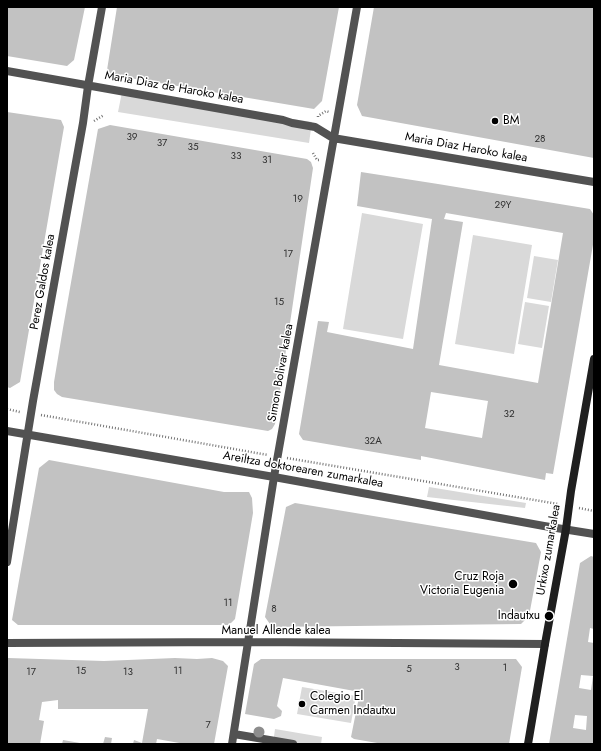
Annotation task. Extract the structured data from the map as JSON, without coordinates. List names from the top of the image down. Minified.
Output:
{"streets":{"main road":["Urkixo zumarkalea"],"street":["Maria Diaz de Haroko kalea","Maria Diaz Haroko kalea","Perez Galdos kalea","Simon Bolivar kalea","Areiltza doktorearen zumarkalea","Manuel Allende kalea"]},"crossings":[["Maria Diaz de Haroko kalea","Maria Diaz Haroko kalea"],["Maria Diaz de Haroko kalea","Perez Galdos kalea"],["Maria Diaz de Haroko kalea","Simon Bolivar kalea"],["Maria Diaz Haroko kalea","Simon Bolivar kalea"],["Perez Galdos kalea","Areiltza doktorearen zumarkalea"],["Simon Bolivar kalea","Areiltza doktorearen zumarkalea"],["Simon Bolivar kalea","Manuel Allende kalea"],["Areiltza doktorearen zumarkalea","Urkixo zumarkalea"],["Urkixo zumarkalea","Manuel Allende kalea"]],"places":["BM","Cruz Roja Victoria Eugenia","Indautxu","Colegio El Carmen Indautxu"],"house_numbers":["39","28","37","35","33","31","19","29Y","17","15","32","32A","11","8","3","1","5","15","11","17","13","7"]}
